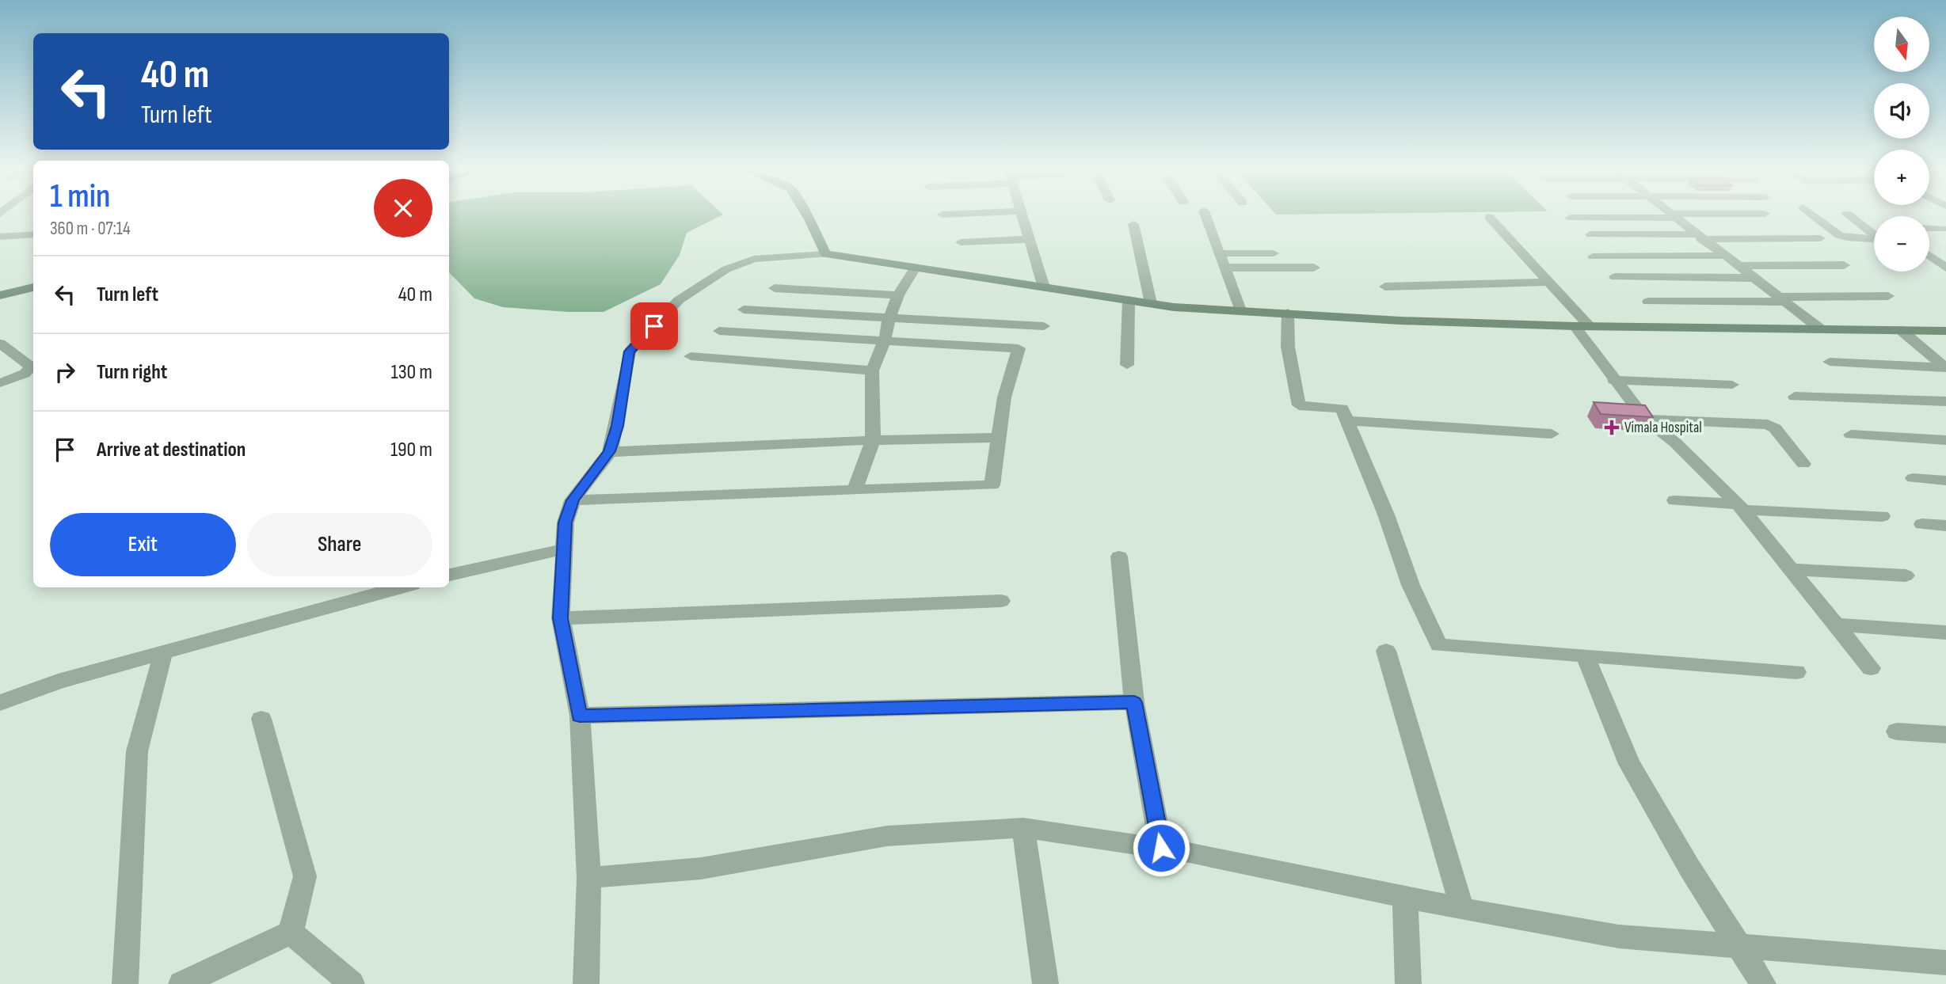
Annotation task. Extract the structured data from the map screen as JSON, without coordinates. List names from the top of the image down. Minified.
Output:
{"places":{"health":["Vimala Hospital"]},"north":"bottom","page":{"map_buttons":["+","−"],"turn":["40 m","Turn left"],"heading":["1 min","360 m · 07:14"],"list":[{"name":"Turn left","value":"40 m"},{"name":"Turn right","value":"130 m"},{"name":"Arrive at destination","value":"190 m"}],"buttons":["Exit","Share"]}}
